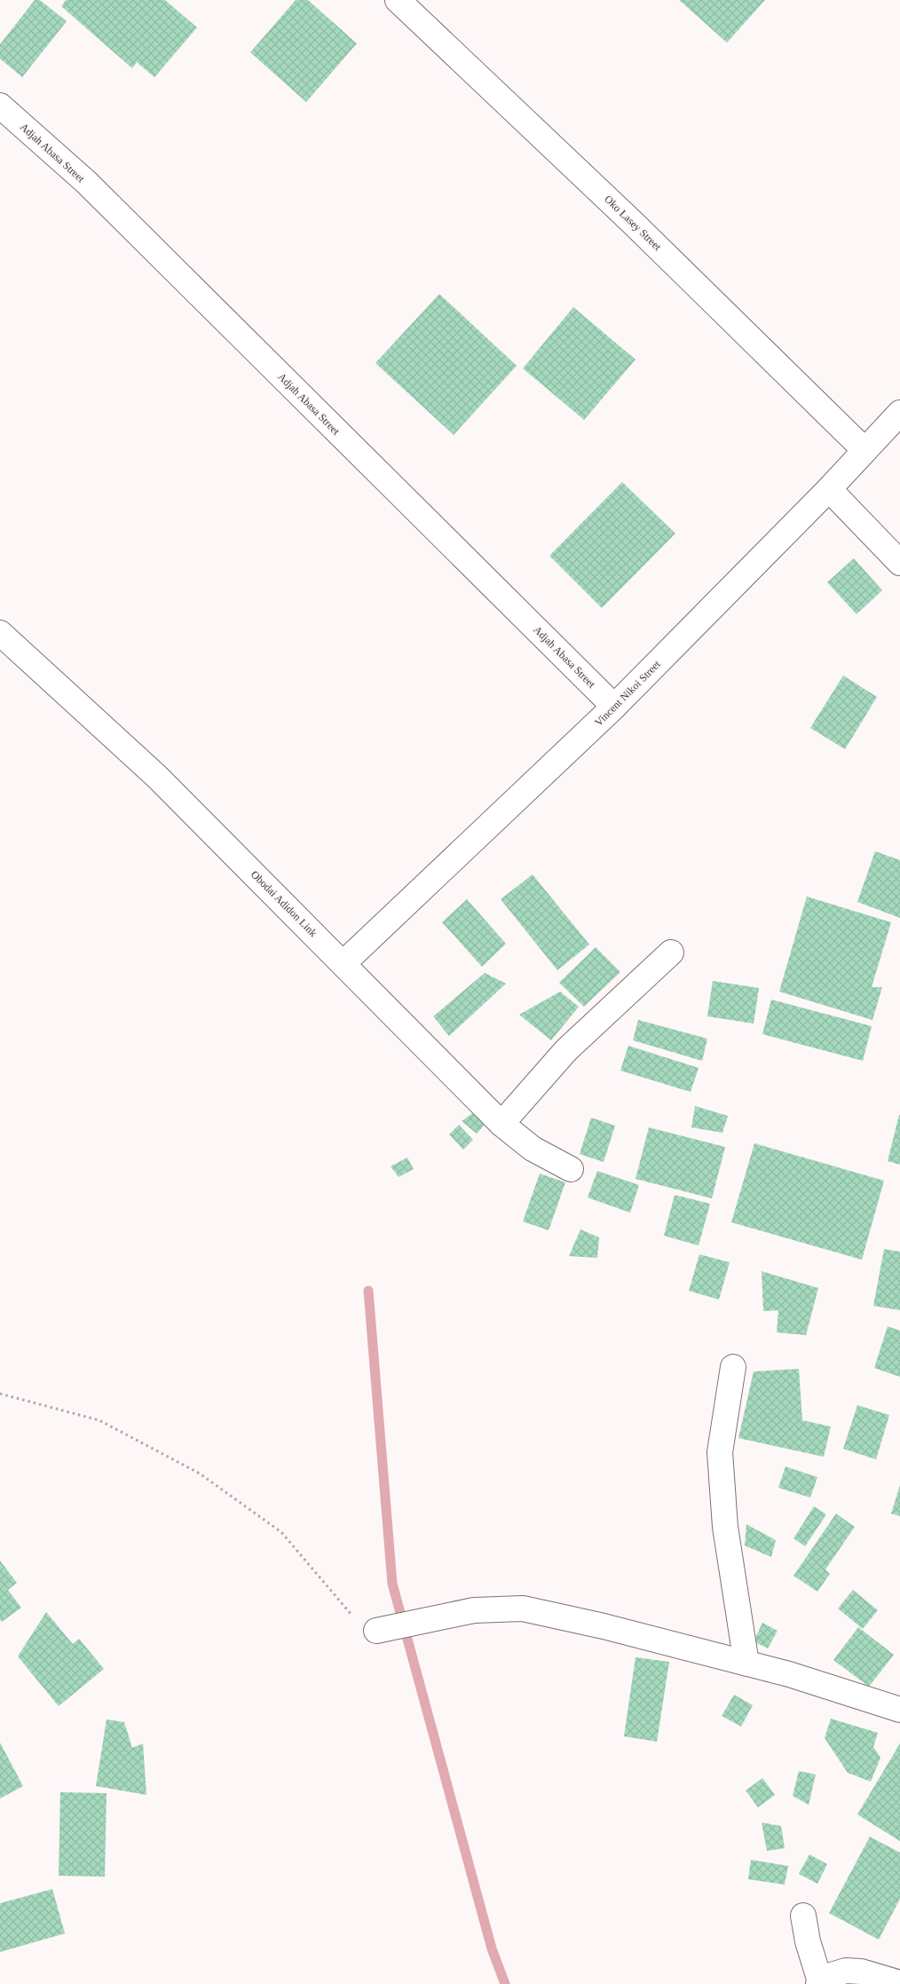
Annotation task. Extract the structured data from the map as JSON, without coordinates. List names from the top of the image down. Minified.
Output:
{"streets":{"street":["Adjah Abasa Street","Oko Lasey Street","Vincent Nikoi Street","Obodai Adidon Link"]},"crossings":[["Adjah Abasa Street","Vincent Nikoi Street"],["Oko Lasey Street","Vincent Nikoi Street"],["Vincent Nikoi Street","Obodai Adidon Link"]]}
